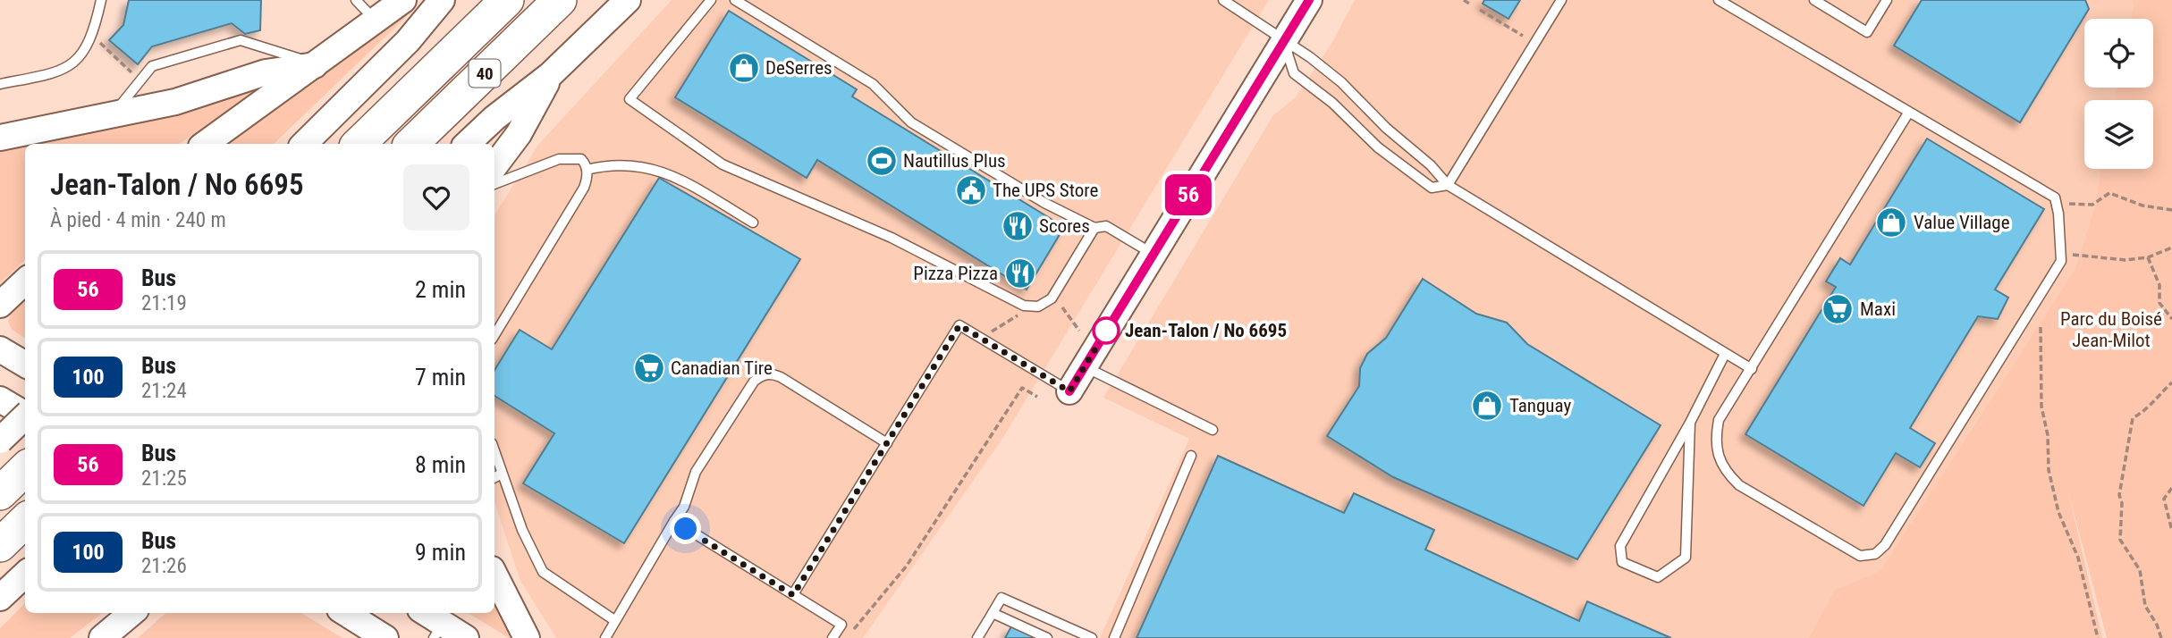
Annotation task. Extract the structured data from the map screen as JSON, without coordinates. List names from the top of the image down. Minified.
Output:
{"streets":{"highway":["40"]},"parks":["Parc du Boisé Jean-Milot"],"places":{"shop":["DeSerres","Value Village","Tanguay"],"sports":["Nautillus Plus"],"public building":["The UPS Store"],"restaurant":["Scores","Pizza Pizza"],"supermarket":["Maxi","Canadian Tire"],"other":["Jean-Talon / No 6695"]},"lines":["bus line 56"],"page":{"on_map":"56","heading":["Jean-Talon / No 6695","À pied · 4 min · 240 m"],"list":[{"mark":"56","name":"Bus","note":"21:19","value":"2 min"},{"mark":"100","name":"Bus","note":"21:24","value":"7 min"},{"mark":"56","name":"Bus","note":"21:25","value":"8 min"},{"mark":"100","name":"Bus","note":"21:26","value":"9 min"}]}}
